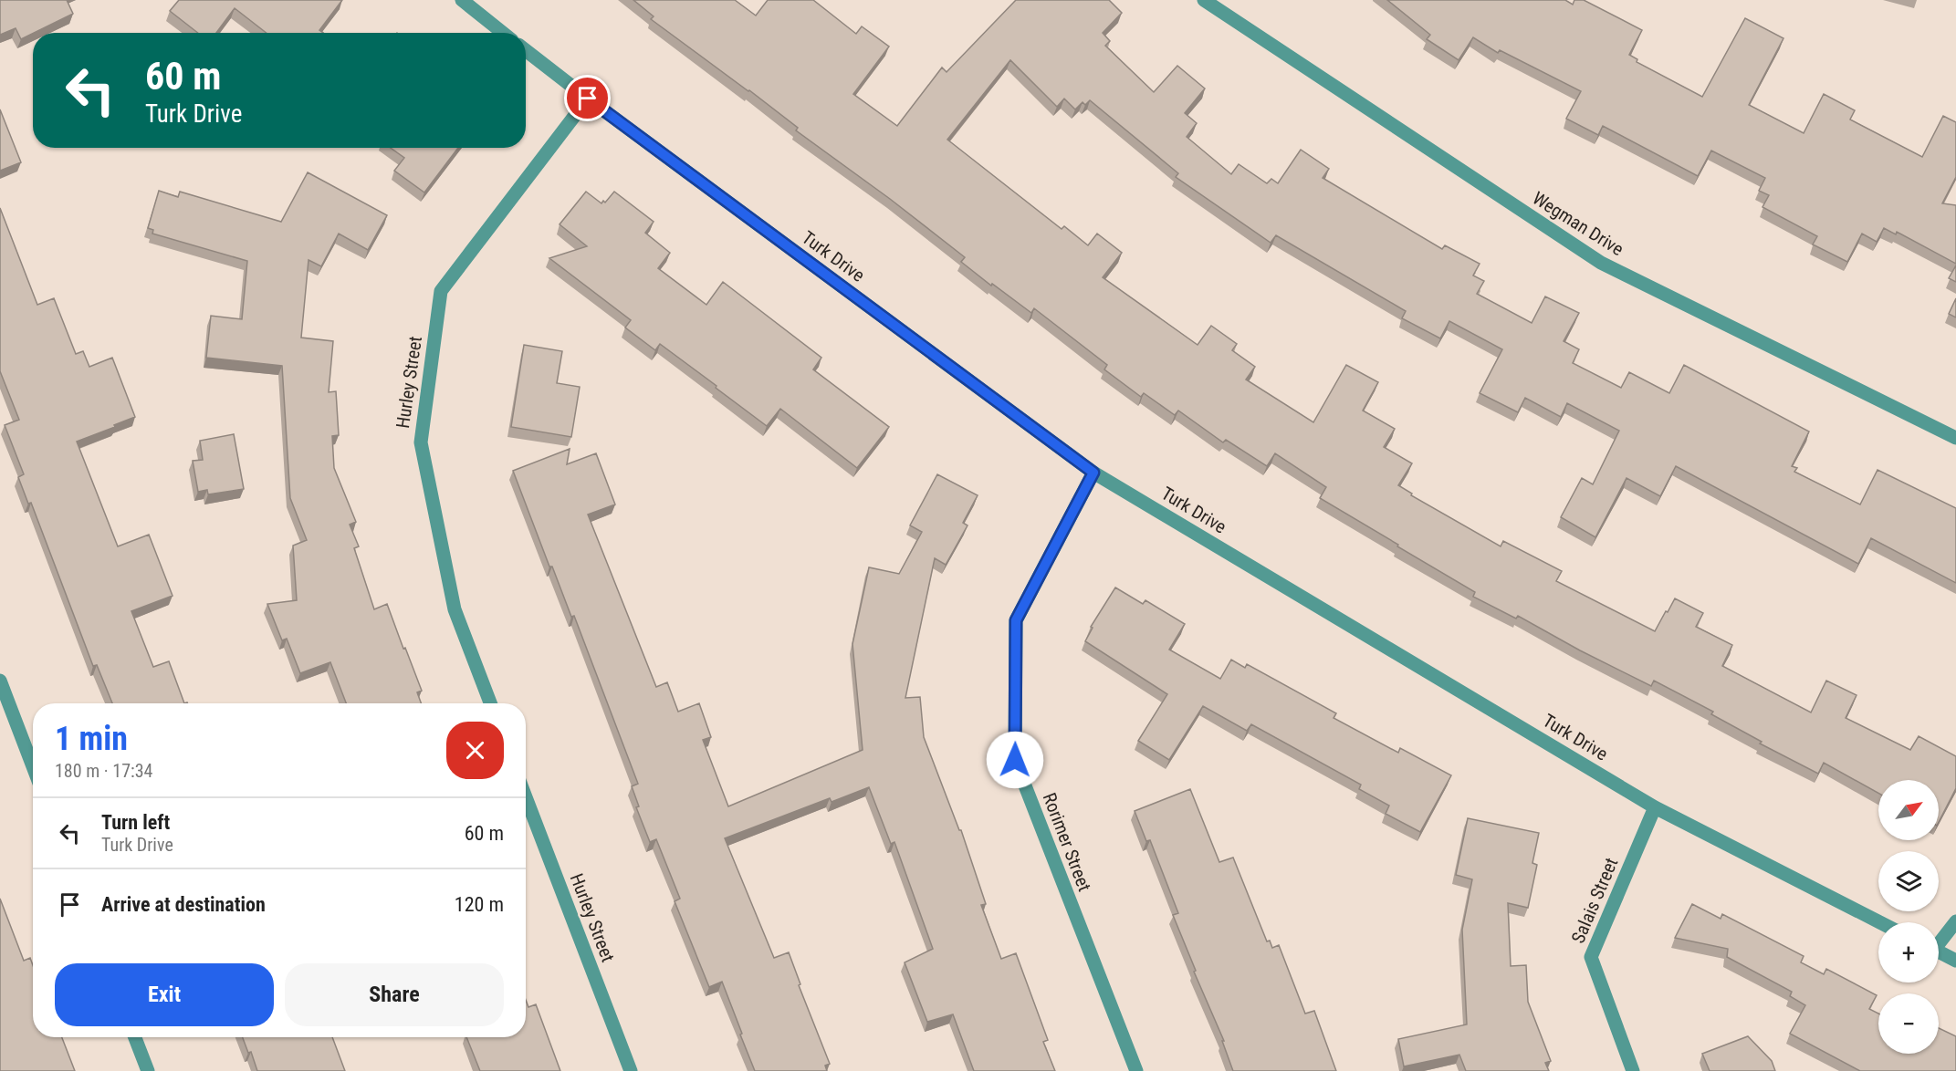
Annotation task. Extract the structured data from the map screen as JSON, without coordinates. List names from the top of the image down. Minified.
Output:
{"streets":{"street":["Wegman Drive","Turk Drive","Hurley Street","Rorimer Street","Salais Street"]},"crossings":[["Turk Drive","Hurley Street"],["Turk Drive","Rorimer Street"],["Turk Drive","Salais Street"]],"north":"top right","page":{"turn":["60 m","Turk Drive"],"heading":["1 min","180 m · 17:34"],"map_buttons":["+","−"],"list":[{"name":"Turn left","note":"Turk Drive","value":"60 m"},{"name":"Arrive at destination","value":"120 m"}],"buttons":["Exit","Share"]}}
